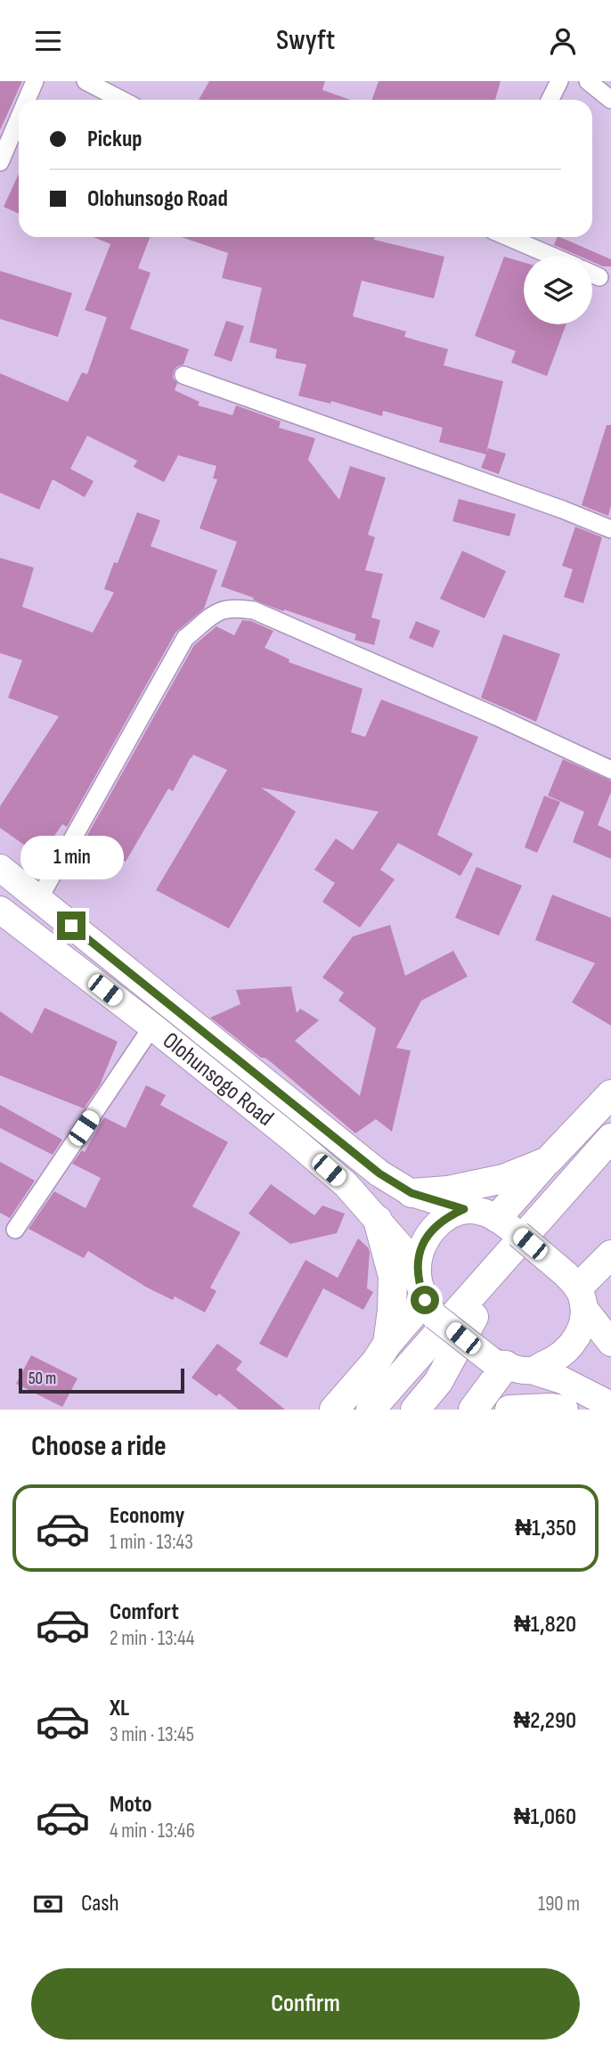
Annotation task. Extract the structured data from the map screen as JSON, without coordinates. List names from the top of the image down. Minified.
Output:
{"streets":{"main road":["Olohunsogo Road"]},"scale_bar":"50 m","page":{"header":"Swyft","banner":["Pickup","Olohunsogo Road"],"bubble":"1 min","scale":"50 m","heading":"Choose a ride","list":[{"name":"Economy","note":"1 min · 13:43","value":"₦1,350"},{"name":"Comfort","note":"2 min · 13:44","value":"₦1,820"},{"name":"XL","note":"3 min · 13:45","value":"₦2,290"},{"name":"Moto","note":"4 min · 13:46","value":"₦1,060"}],"pay":["Cash","190 m"],"buttons":"Confirm"}}
